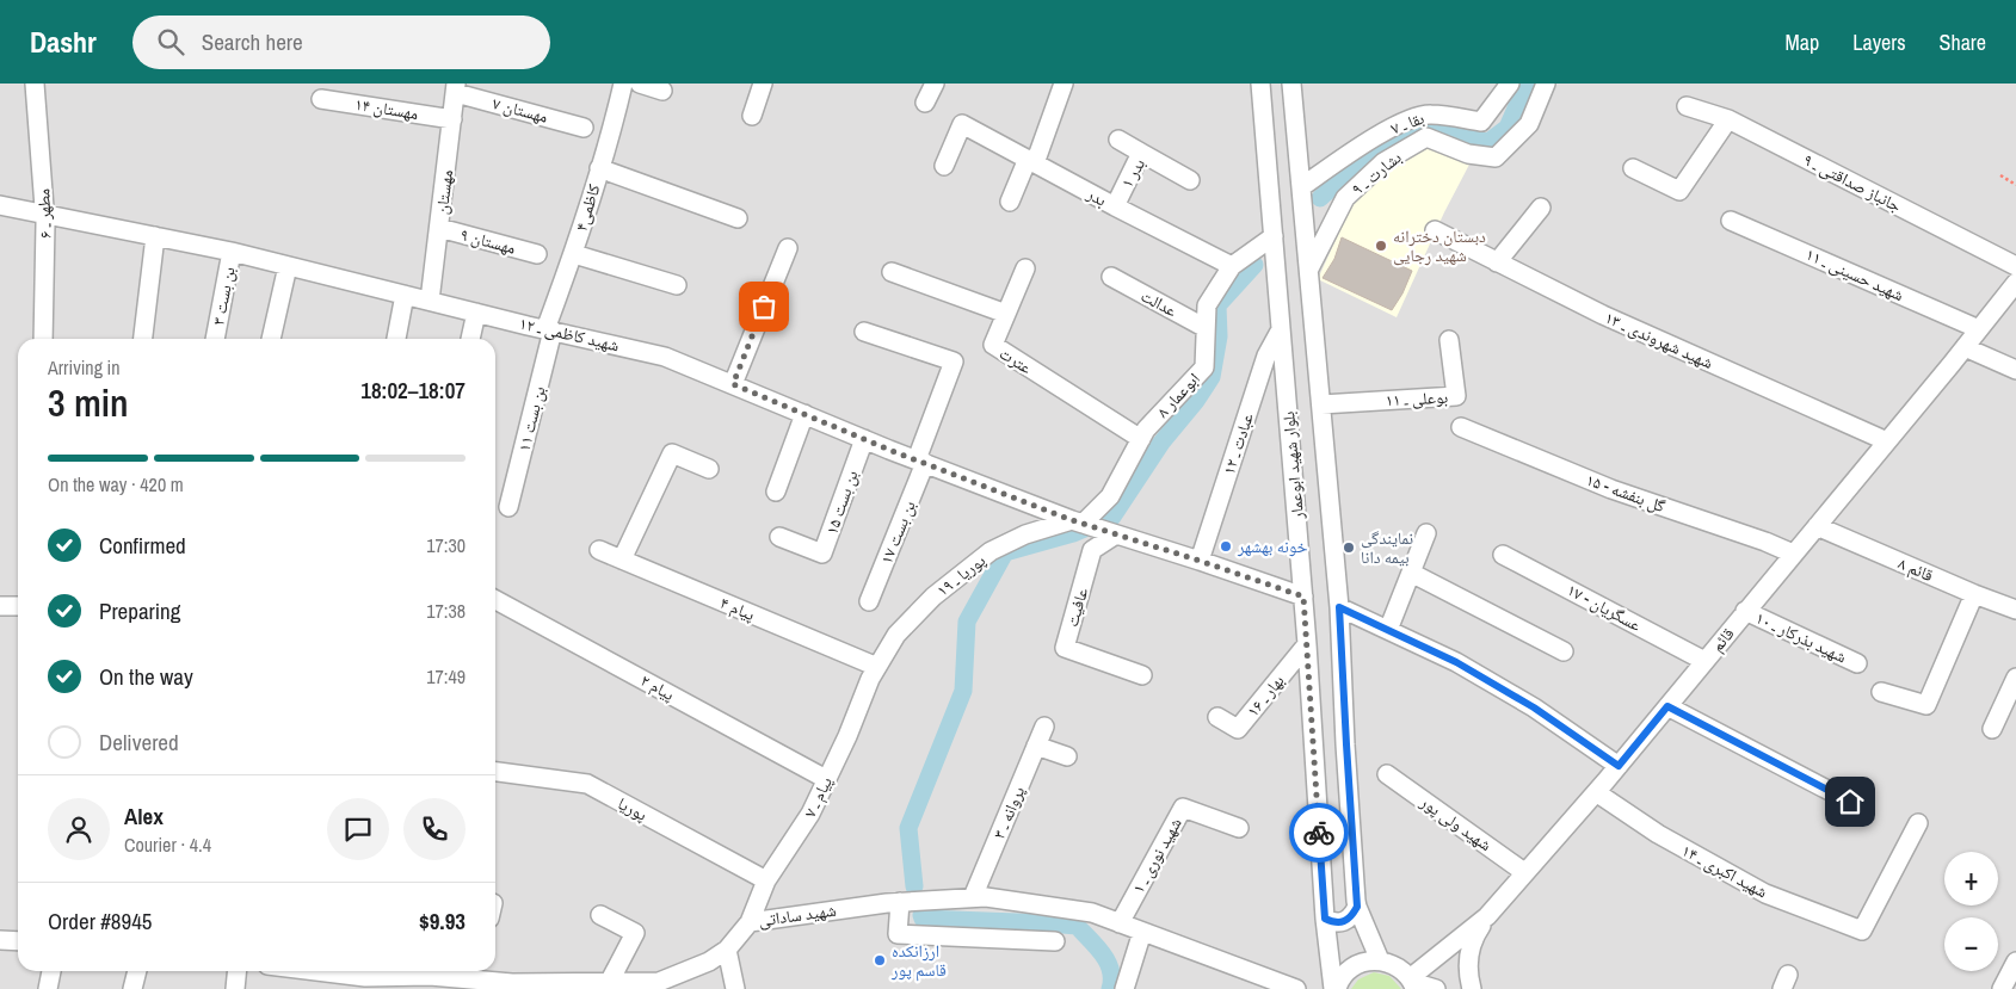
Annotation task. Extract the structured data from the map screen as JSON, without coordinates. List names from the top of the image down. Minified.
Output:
{"streets":{"street":["مهستان ۱۴","مهستان ۷","بقا ـ ۷","بدر ۱","بشارت ـ ۹","جانباز صداقتی ـ ۹","مهستان","بدر","کاظمی۴","مطهر ـ ۶","مهستان ۹","شهید حسینی ـ ۱۱","بن بست ۳","عدالت","شهید کاظمی ـ ۱۲","شهید شهروندی ـ ۱۳","عترت","ابوعمار ۸","بوعلی ـ ۱۱","بن بست ۱۱","عبادت ـ ۱۲","بلوار شهید ابوعمار","گل بنفشه - ۱۵","بن بست ۱۵","بن بست ۱۷","قائم ۸","پوریا ـ ۱۹","عافیت","عسگریان - ۱۷","پیام ۴","شهید بذرکار ـ ۱۰","قائم","پیام ۲","بهار ـ ۱۶","پیام ـ ۷","پوریا","پروانه ـ ۳","شهید ولی پور","شهید نوری ـ ۱","شهید اکبری ـ ۱۴","شهید ساداتی"]},"crossings":[["مهستان ۱۴","مهستان"],["مهستان ۷","مهستان"],["بقا ـ ۷","بلوار شهید ابوعمار"],["بدر ۱","بدر"],["بشارت ـ ۹","بلوار شهید ابوعمار"],["مهستان","مهستان ۹"],["مهستان","شهید کاظمی ـ ۱۲"],["بدر","ابوعمار ۸"],["کاظمی۴","شهید کاظمی ـ ۱۲"],["کاظمی۴","بن بست ۱۱"],["مطهر ـ ۶","شهید کاظمی ـ ۱۲"],["شهید حسینی ـ ۱۱","قائم"],["بن بست ۳","شهید کاظمی ـ ۱۲"],["عدالت","ابوعمار ۸"],["شهید کاظمی ـ ۱۲","ابوعمار ۸"],["شهید کاظمی ـ ۱۲","بن بست ۱۱"],["شهید کاظمی ـ ۱۲","عبادت ـ ۱۲"],["شهید کاظمی ـ ۱۲","بلوار شهید ابوعمار"],["شهید کاظمی ـ ۱۲","بن بست ۱۵"],["شهید کاظمی ـ ۱۲","بن بست ۱۷"],["شهید کاظمی ـ ۱۲","پوریا ـ ۱۹"],["شهید کاظمی ـ ۱۲","عافیت"],["شهید شهروندی ـ ۱۳","قائم"],["عترت","ابوعمار ۸"],["ابوعمار ۸","بلوار شهید ابوعمار"],["ابوعمار ۸","پوریا ـ ۱۹"],["بوعلی ـ ۱۱","بلوار شهید ابوعمار"],["عبادت ـ ۱۲","بلوار شهید ابوعمار"],["بلوار شهید ابوعمار","بهار ـ ۱۶"],["گل بنفشه - ۱۵","قائم"],["قائم ۸","قائم"],["پوریا ـ ۱۹","پیام ۴"],["پوریا ـ ۱۹","پیام ـ ۷"],["عسگریان - ۱۷","قائم"],["پیام ۴","پیام ـ ۷"],["شهید بذرکار ـ ۱۰","قائم"],["قائم","شهید ولی پور"],["قائم","شهید اکبری ـ ۱۴"],["پیام ۲","پیام ـ ۷"],["پیام ـ ۷","پوریا"],["پیام ـ ۷","شهید ساداتی"],["پروانه ـ ۳","شهید ساداتی"],["شهید نوری ـ ۱","شهید ساداتی"]],"places":["دبستان دخترانه شهید رجایی","خونه بهشهر","نمایندگی بیمه دانا","ارزانکده قاسم پور"],"page":{"header":"Dashr","search":"Search here","nav":["Map","Layers","Share"],"heading":["3 min","Arriving in","18:02–18:07"],"panel":["Alex","Courier · 4.4","Order #8945","$9.93"],"bar":"On the way · 420 m","list":[["Confirmed","17:30"],["Preparing","17:38"],["On the way","17:49"],"Delivered"],"map_buttons":["+","−"]}}
